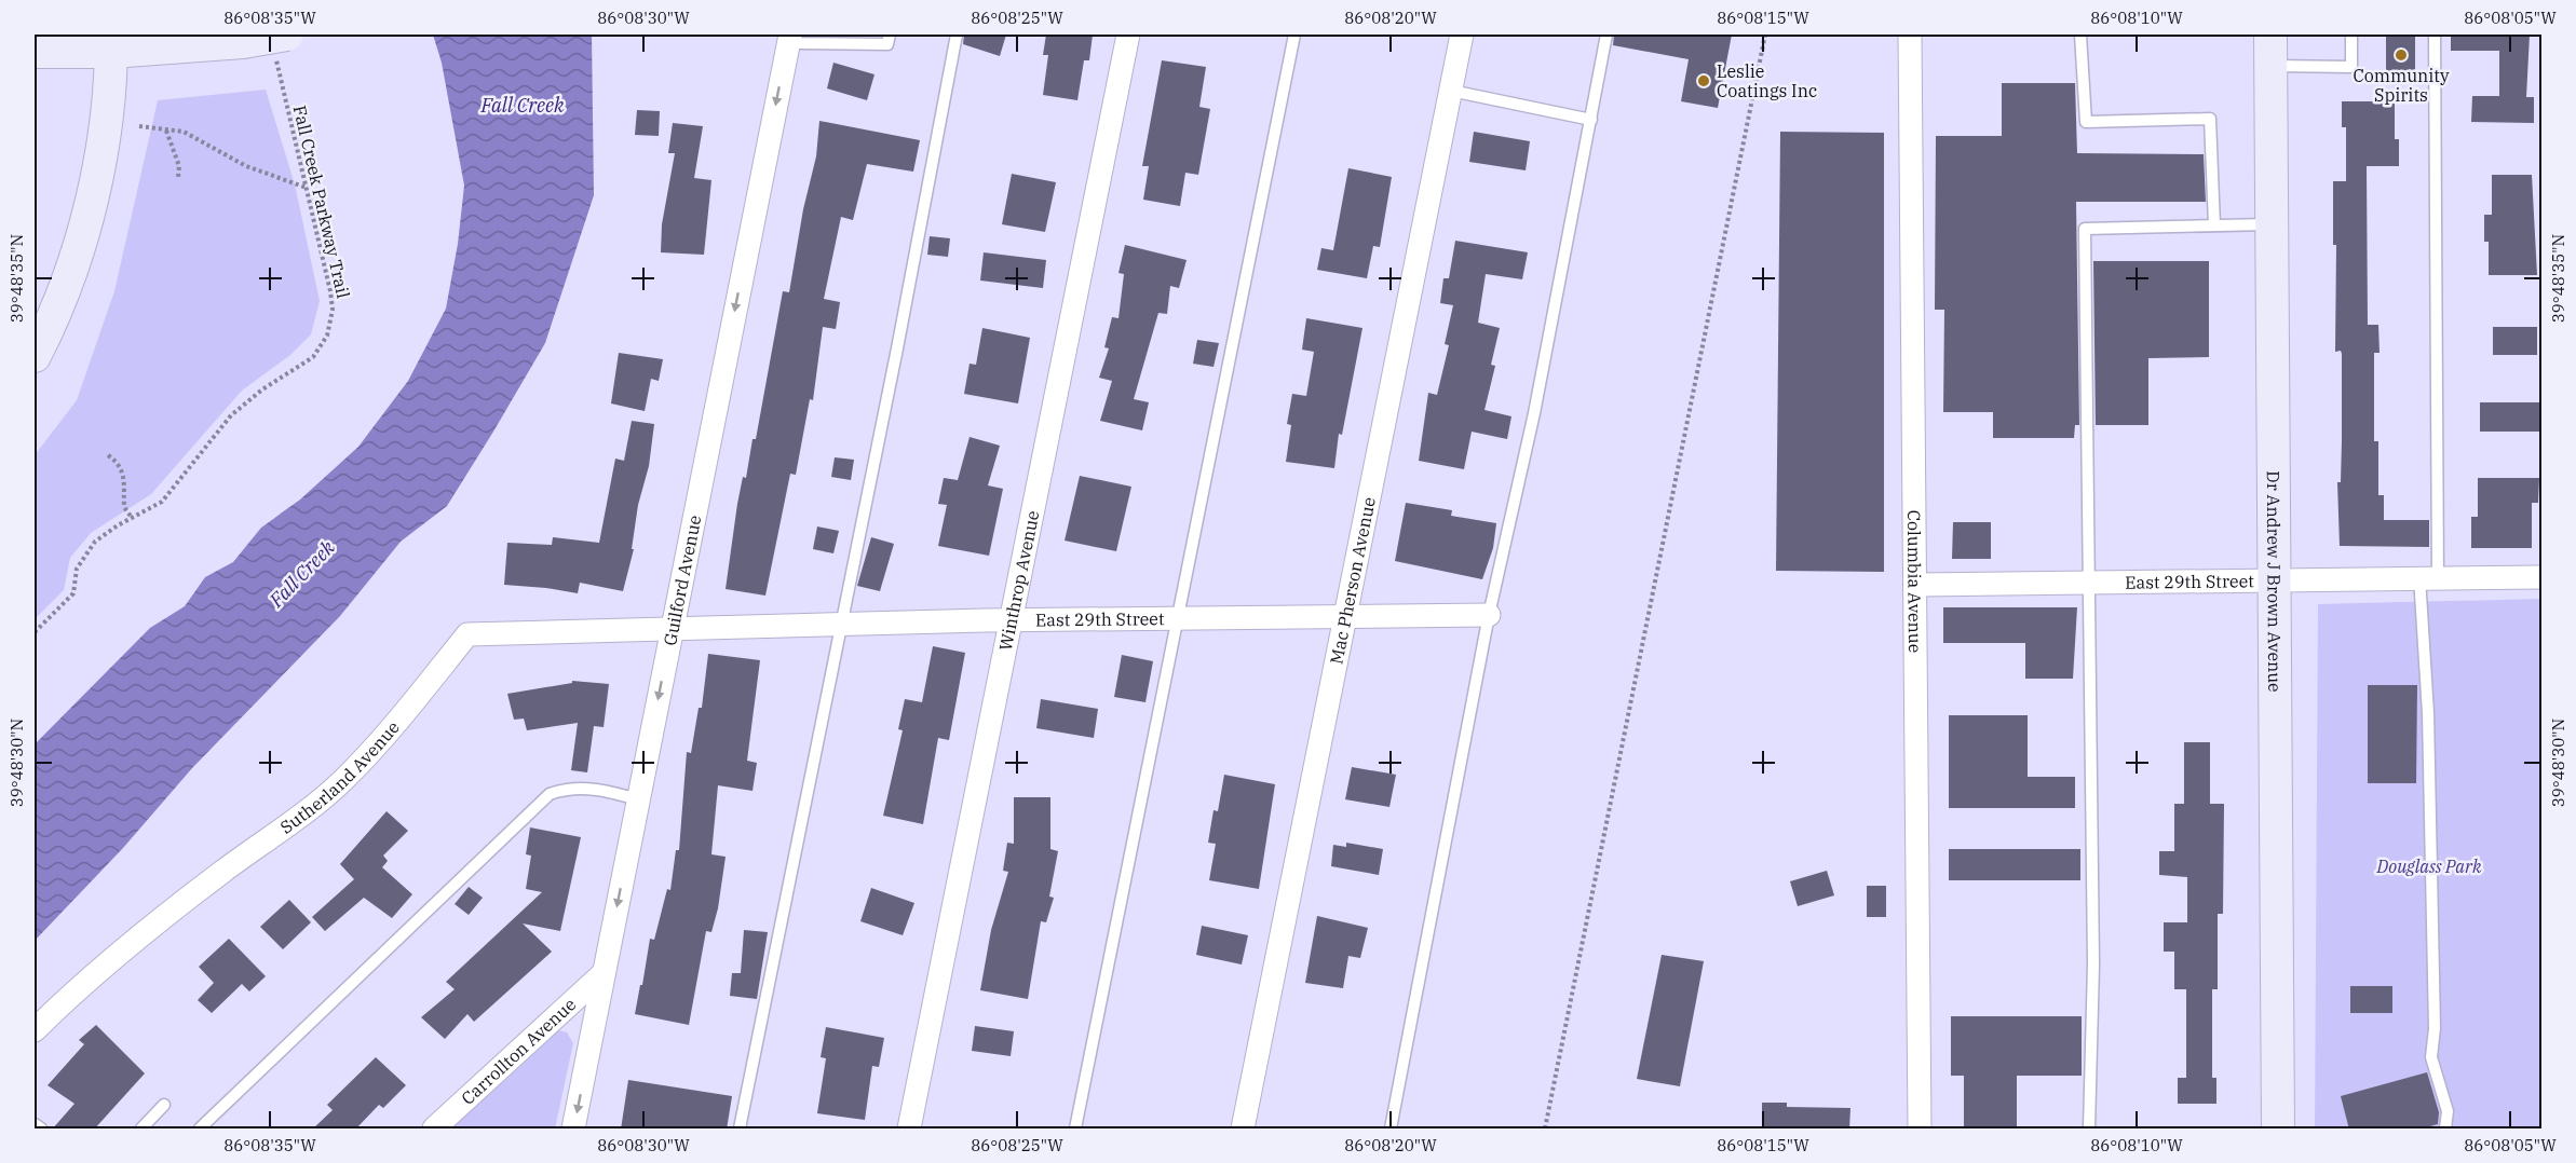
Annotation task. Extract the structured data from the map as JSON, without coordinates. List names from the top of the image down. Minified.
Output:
{"streets":{"main road":["Dr Andrew J Brown Avenue"],"street":["East 29th Street","Guilford Avenue","Winthrop Avenue","Mac Pherson Avenue","Columbia Avenue","Sutherland Avenue","Carrollton Avenue"],"path":["Fall Creek Parkway Trail"]},"crossings":[["East 29th Street","Guilford Avenue"],["East 29th Street","Winthrop Avenue"],["East 29th Street","Mac Pherson Avenue"],["East 29th Street","Columbia Avenue"],["East 29th Street","Dr Andrew J Brown Avenue"],["East 29th Street","Sutherland Avenue"],["Guilford Avenue","Sutherland Avenue"],["Guilford Avenue","Carrollton Avenue"]],"one_way":["Guilford Avenue"],"water":["Fall Creek"],"parks":["Douglass Park"],"places":["Community Spirits","Leslie Coatings Inc"],"coordinates":["86°08'35\"W","86°08'30\"W","86°08'25\"W","86°08'20\"W","86°08'15\"W","86°08'10\"W","86°08'05\"W","39°48'35\"N","39°48'30\"N"]}
